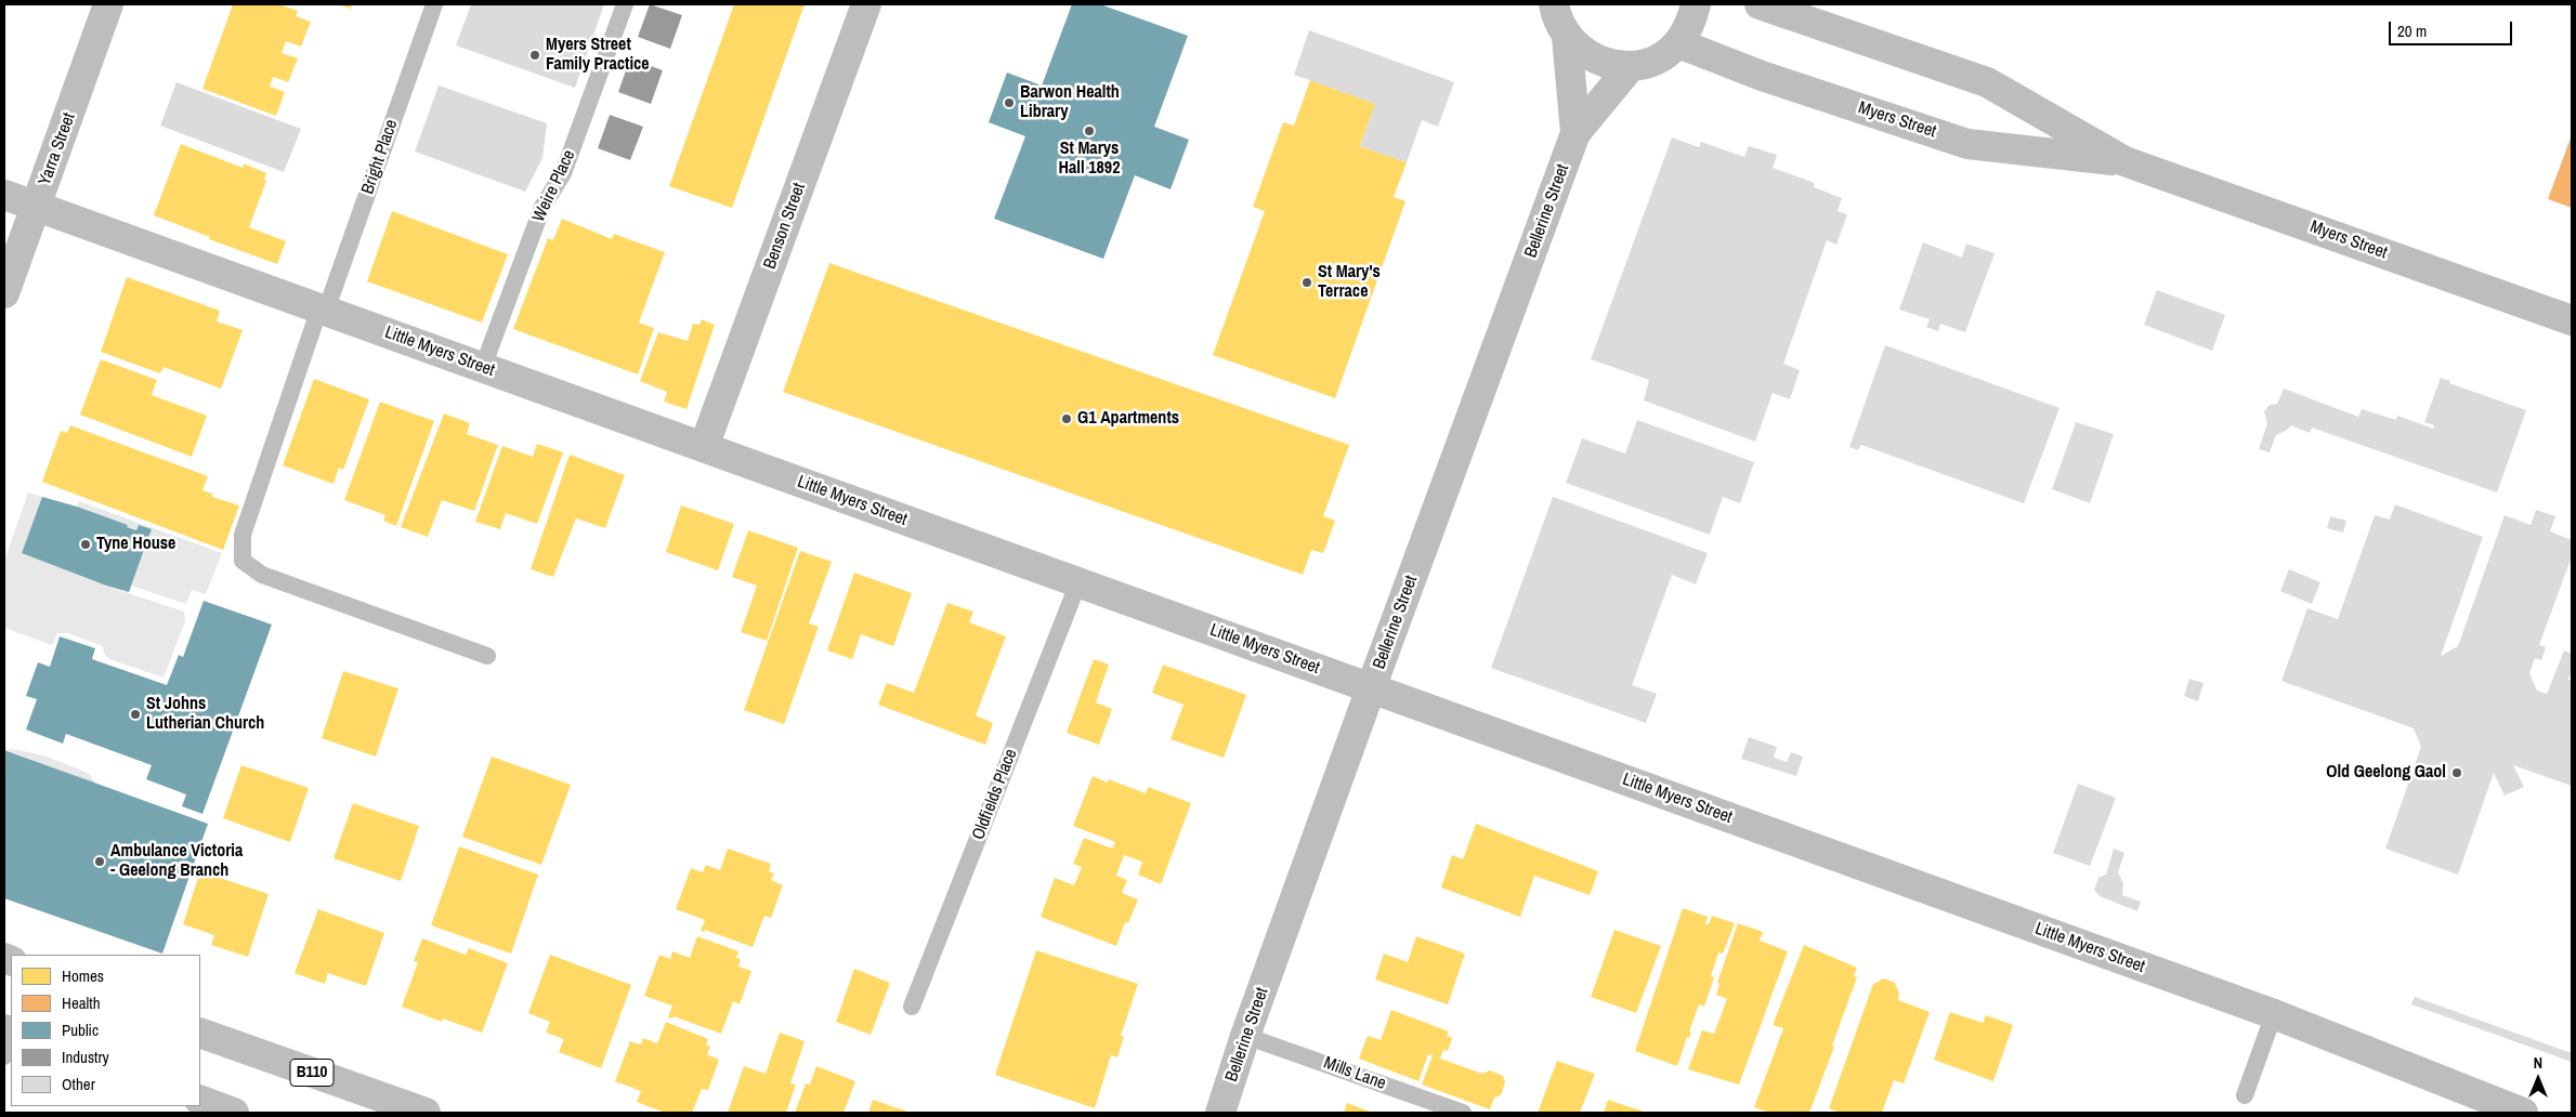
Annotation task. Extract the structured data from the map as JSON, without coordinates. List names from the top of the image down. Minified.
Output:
{"streets":{"main road":["Myers Street","Yarra Street","Bellerine Street","Benson Street","Little Myers Street","B110"],"lane":["Bright Place","Weire Place","Oldfields Place","Mills Lane"]},"crossings":[["Yarra Street","Little Myers Street"],["Bright Place","Little Myers Street"],["Weire Place","Little Myers Street"],["Bellerine Street","Little Myers Street"],["Bellerine Street","Mills Lane"],["Benson Street","Little Myers Street"],["Little Myers Street","Oldfields Place"]],"places":["Myers Street Family Practice","Barwon Health Library","St Marys Hall 1892","St Mary's Terrace","G1 Apartments","Tyne House","St Johns Lutherian Church","Old Geelong Gaol","Ambulance Victoria - Geelong Branch"],"legend":["Homes","Health","Public","Industry","Other"],"scale_bar":"20 m","north":"top"}
